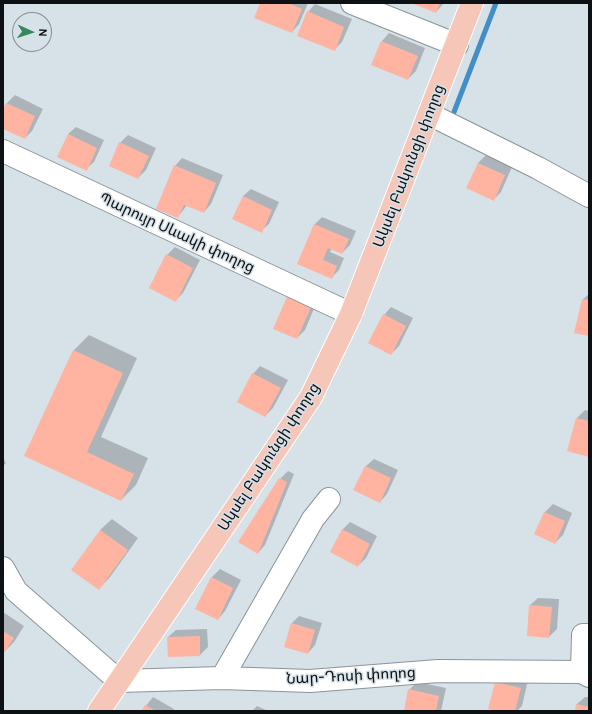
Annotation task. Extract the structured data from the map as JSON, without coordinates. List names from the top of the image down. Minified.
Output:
{"streets":{"main road":["Ակսել Բակունցի փողոց"],"street":["Պարույր Սևակի փողոց","Նար-Դոսի փողոց"]},"crossings":[["Ակսել Բակունցի փողոց","Պարույր Սևակի փողոց"],["Ակսել Բակունցի փողոց","Նար-Դոսի փողոց"]],"north":"right"}
